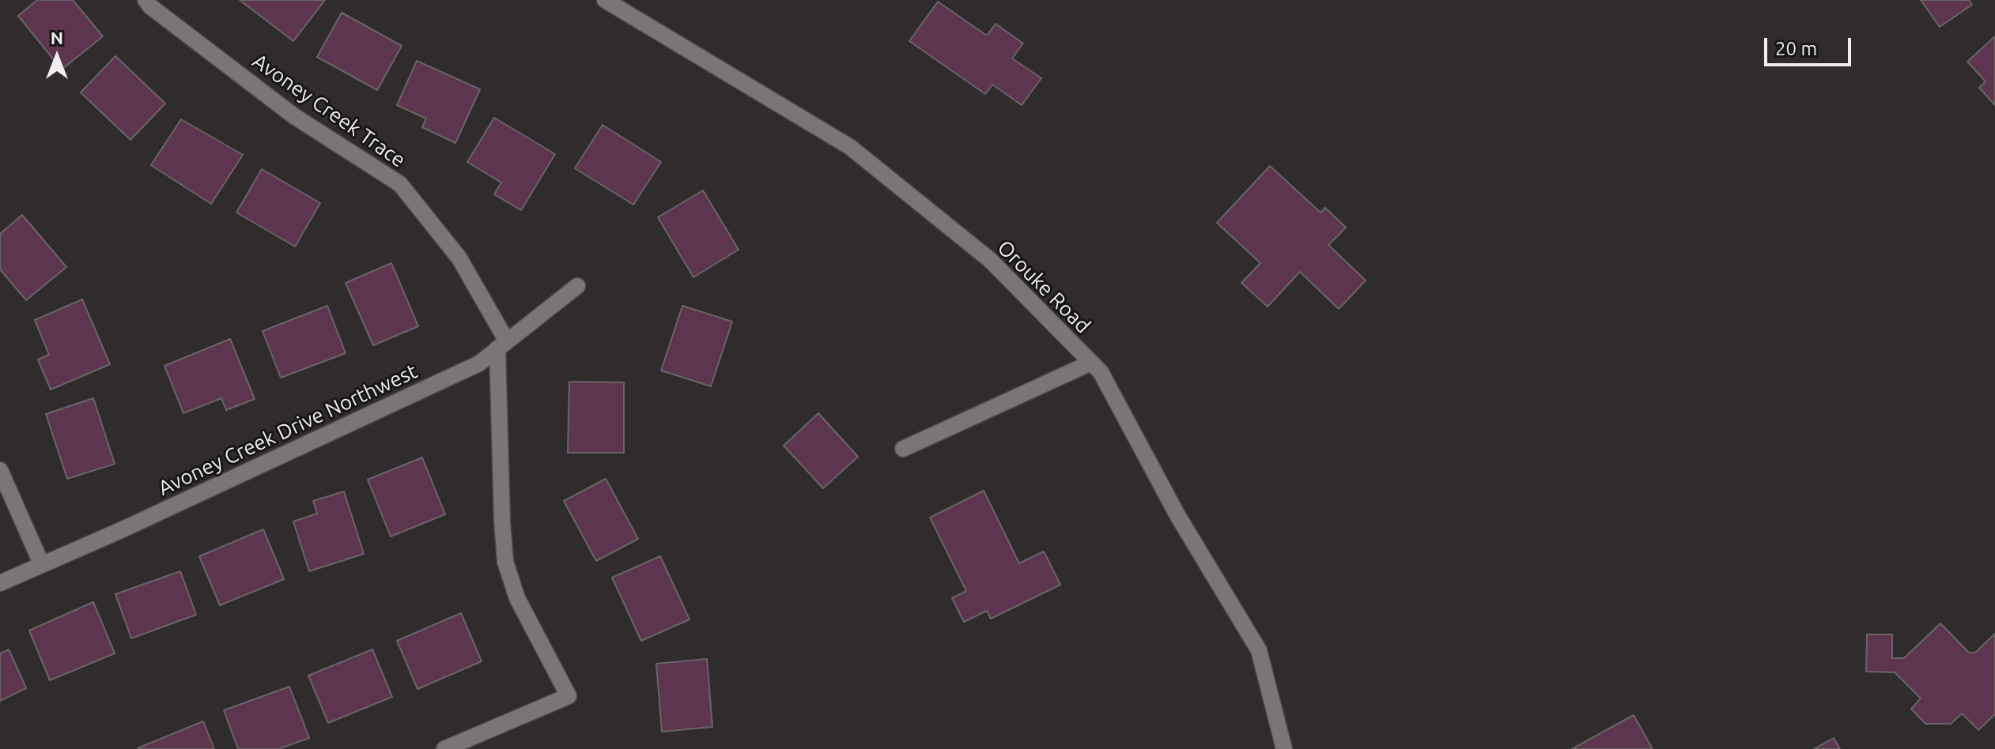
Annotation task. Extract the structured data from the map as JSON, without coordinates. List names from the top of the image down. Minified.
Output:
{"streets":{"street":["Avoney Creek Trace","Orouke Road","Avoney Creek Drive Northwest"]},"crossings":[["Avoney Creek Trace","Avoney Creek Drive Northwest"]],"scale_bar":"20 m","north":"top"}
